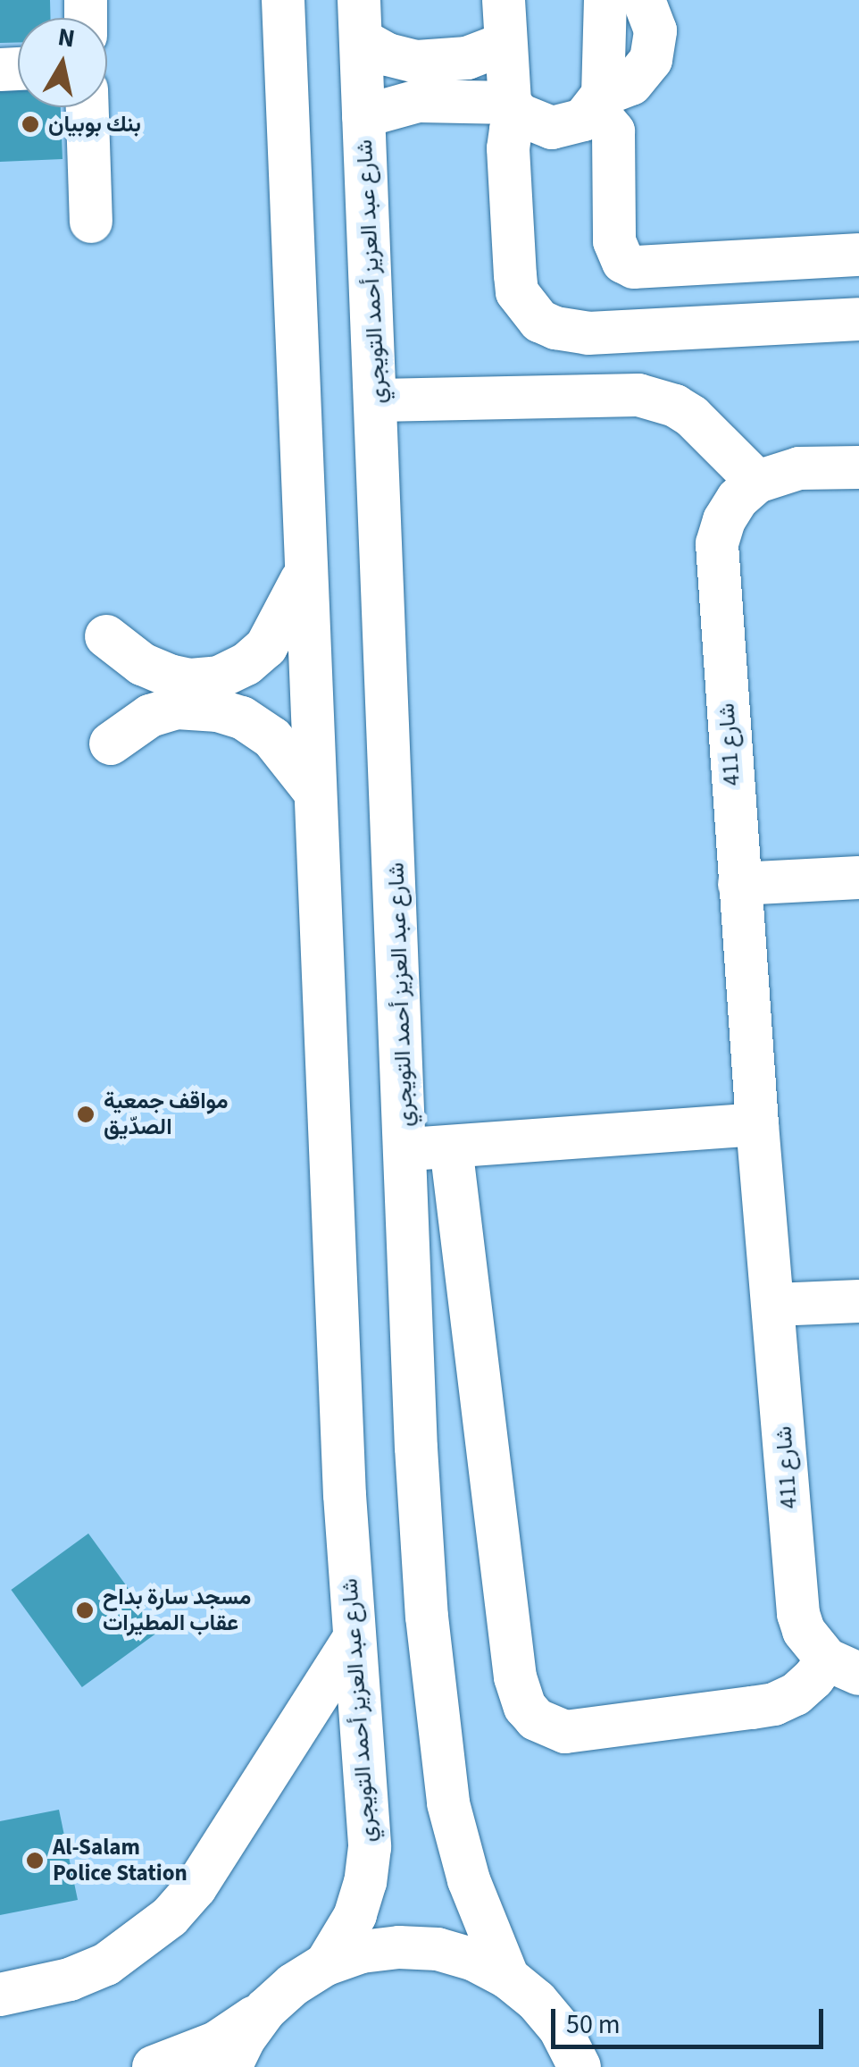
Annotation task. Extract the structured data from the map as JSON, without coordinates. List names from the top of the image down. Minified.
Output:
{"streets":{"street":["شارع عبد العزيز أحمد التويجري","شارع 411"]},"places":["بنك بوبيان","مواقف جمعية الصدّيق","مسجد سارة بداح عقاب المطيرات","Al-Salam Police Station"],"scale_bar":"50 m","north":"top"}
